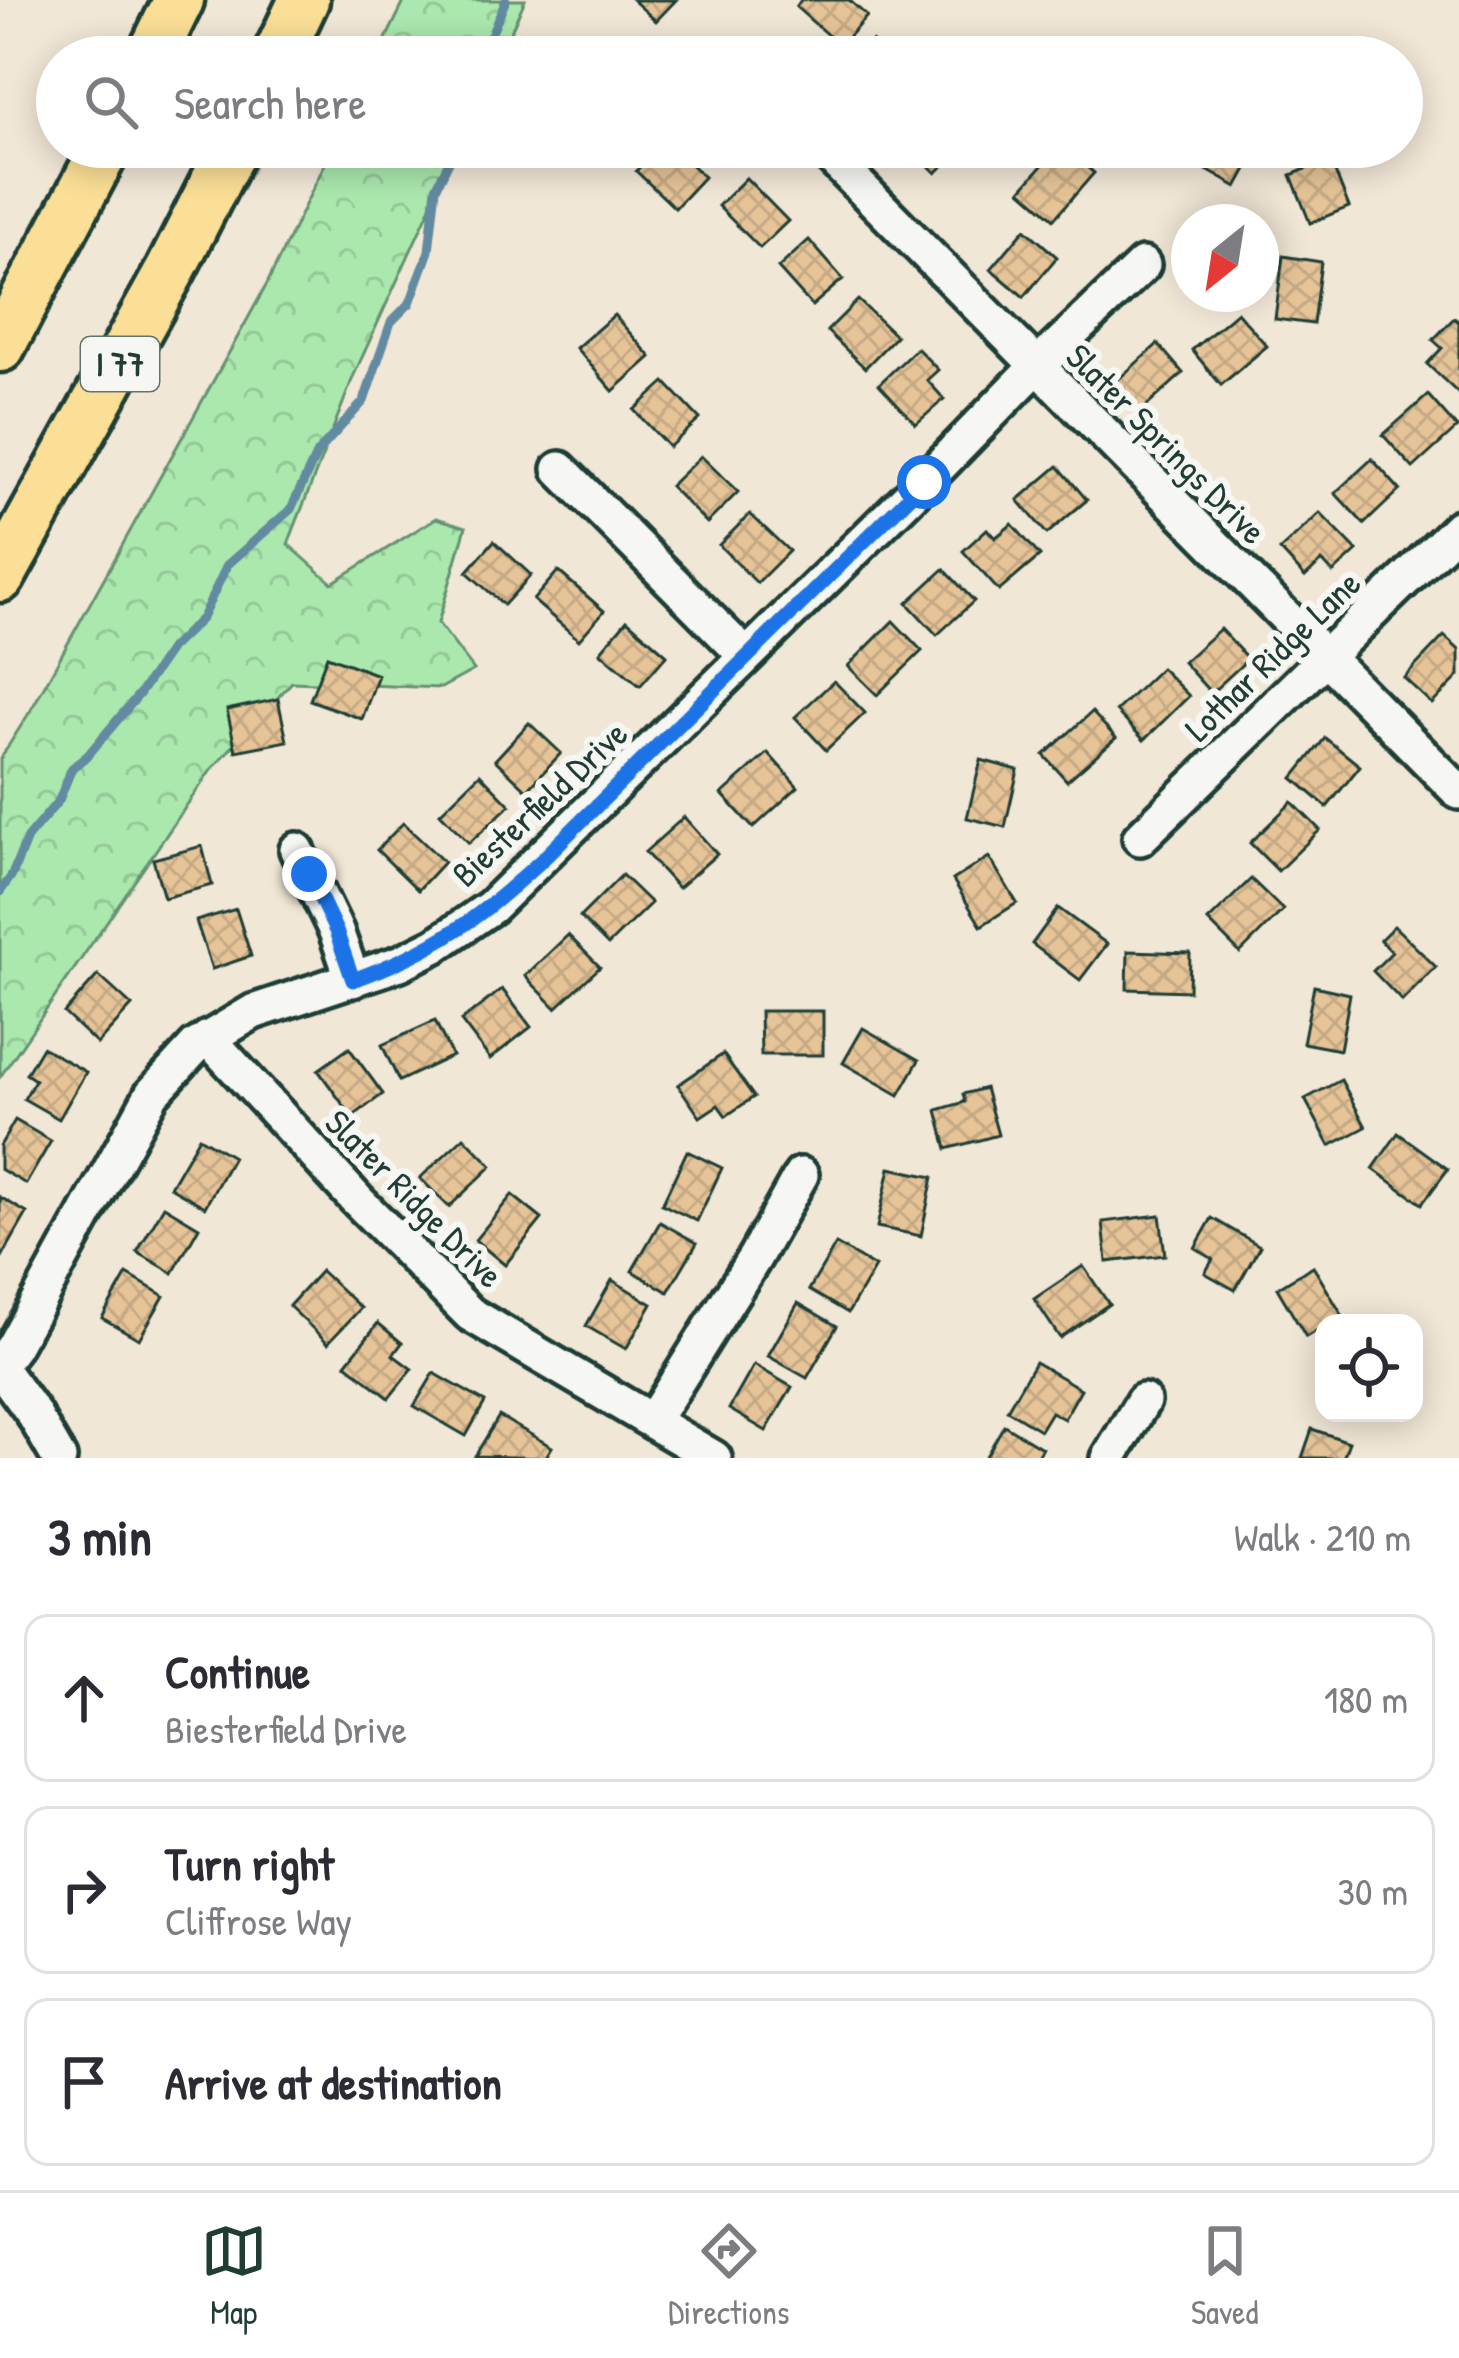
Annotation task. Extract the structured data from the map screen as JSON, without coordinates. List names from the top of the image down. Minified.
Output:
{"streets":{"highway":["I 77"],"street":["Slater Springs Drive","Lothar Ridge Lane","Biesterfield Drive","Slater Ridge Drive"]},"crossings":[["Slater Springs Drive","Lothar Ridge Lane"],["Slater Springs Drive","Biesterfield Drive"],["Biesterfield Drive","Slater Ridge Drive"]],"north":"bottom left","page":{"search":"Search here","heading":["3 min","Walk · 210 m"],"list":[["Continue","Biesterfield Drive","180 m"],["Turn right","Cliffrose Way","30 m"],"Arrive at destination"],"nav":["Map","Directions","Saved"]}}
